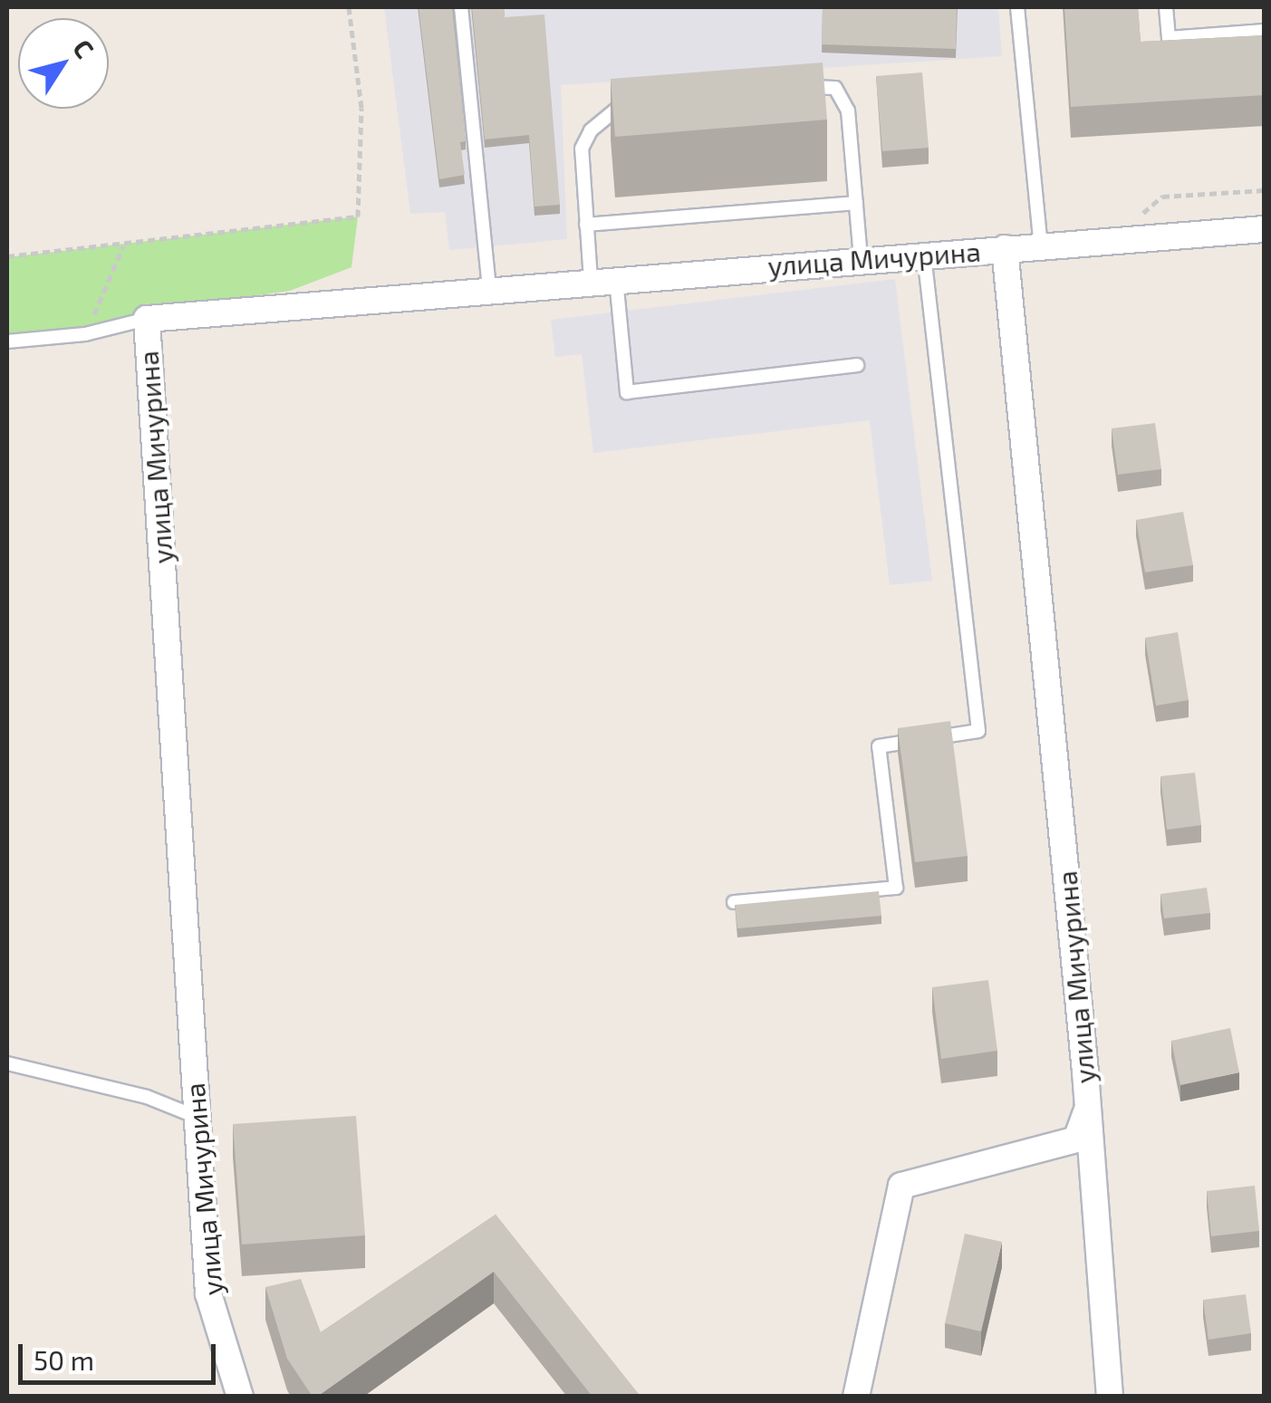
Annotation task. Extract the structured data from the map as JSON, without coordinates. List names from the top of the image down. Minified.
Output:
{"streets":{"street":["улица Мичурина"]},"scale_bar":"50 m","north":"top right"}
